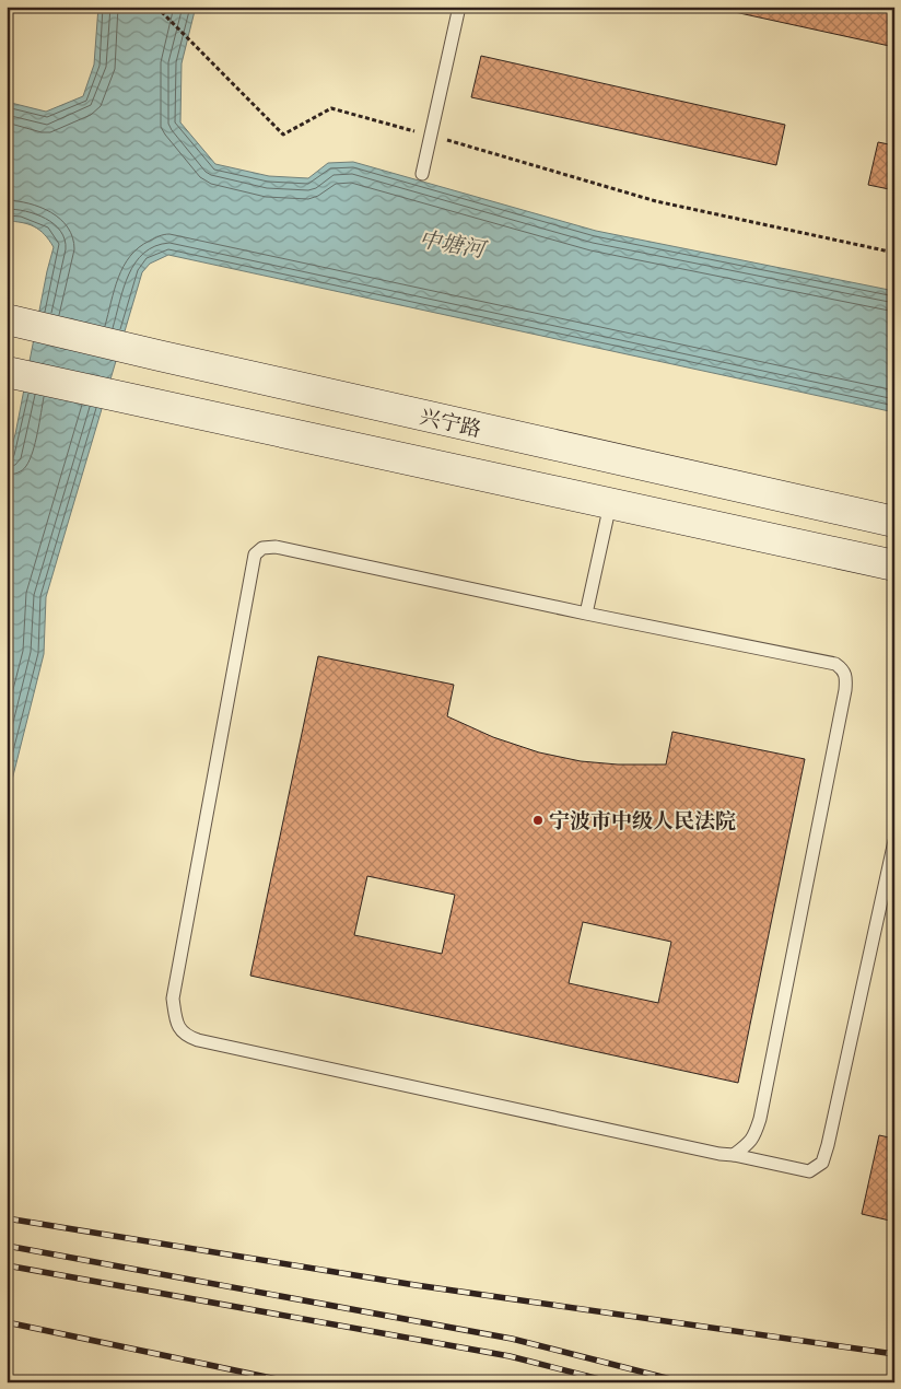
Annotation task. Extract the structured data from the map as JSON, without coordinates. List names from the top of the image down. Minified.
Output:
{"streets":{"main road":["兴宁路"]},"water":["中塘河"],"places":["宁波市中级人民法院"]}
